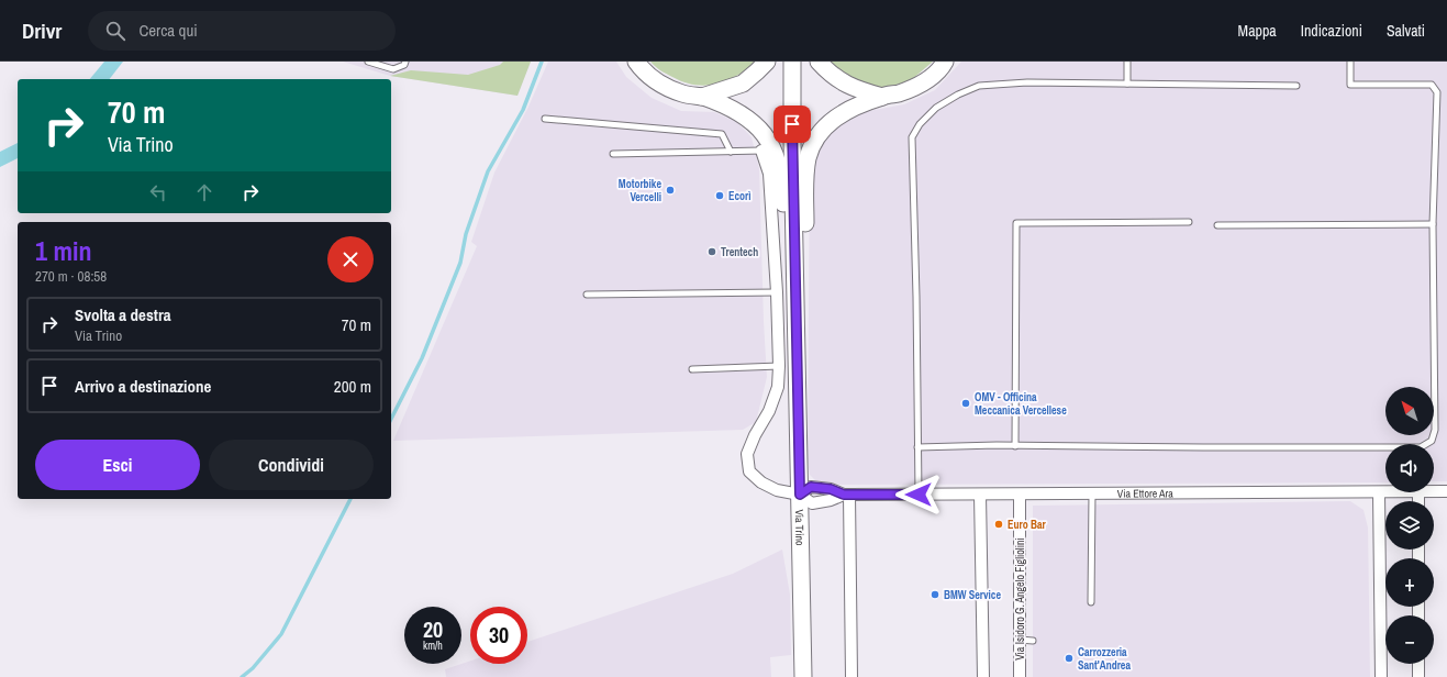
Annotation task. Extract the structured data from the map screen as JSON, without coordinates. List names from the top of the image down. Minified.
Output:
{"streets":{"main road":["Via Trino"],"street":["Via Ettore Ara","Via Isidoro G. Angelo Figliolini"]},"crossings":[["Via Ettore Ara","Via Trino"],["Via Ettore Ara","Via Isidoro G. Angelo Figliolini"]],"places":["Motorbike Vercelli","Ecorì","Trentech","OMV - Officina Meccanica Vercellese","Euro Bar","BMW Service","Carrozzeria Sant'Andrea"],"north":"top left","page":{"header":"Drivr","search":"Cerca qui","nav":["Mappa","Indicazioni","Salvati"],"turn":["70 m","Via Trino"],"heading":["1 min","270 m · 08:58"],"list":[{"name":"Svolta a destra","note":"Via Trino","value":"70 m"},{"name":"Arrivo a destinazione","value":"200 m"}],"map_buttons":["+","−"],"buttons":["Esci","Condividi"],"speed":"20 km/h","limit":"30"}}
